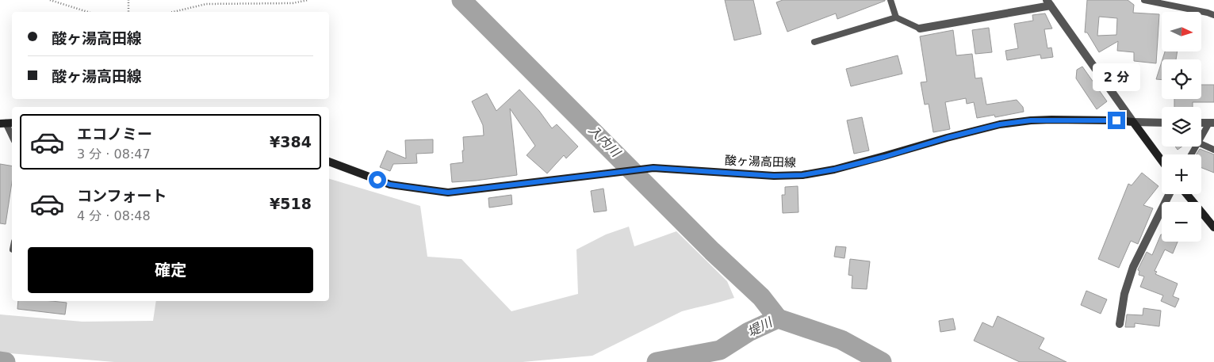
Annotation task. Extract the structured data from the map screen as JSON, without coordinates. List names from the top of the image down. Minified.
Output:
{"streets":{"main road":["酸ヶ湯高田線"]},"water":["入内川","堤川"],"north":"right","page":{"map_buttons":["+","−"],"banner":["酸ヶ湯高田線","酸ヶ湯高田線"],"bubble":"2 分","list":[{"name":"エコノミー","note":"3 分 · 08:47","value":"¥384"},{"name":"コンフォート","note":"4 分 · 08:48","value":"¥518"}],"buttons":"確定"}}
